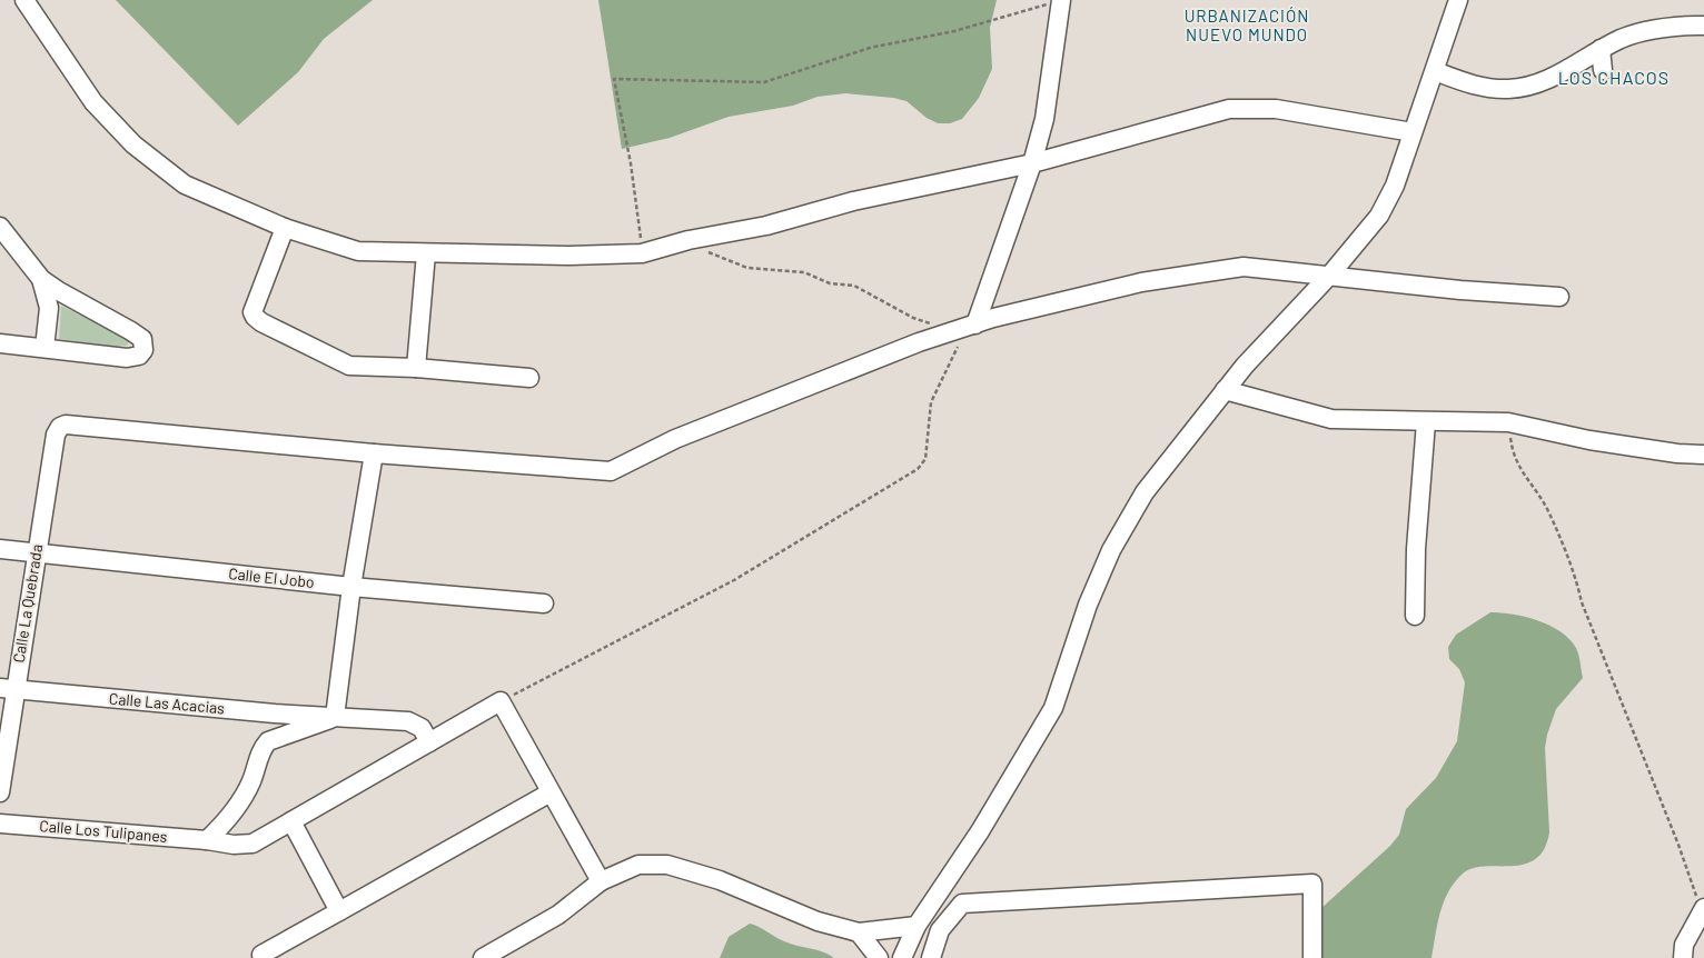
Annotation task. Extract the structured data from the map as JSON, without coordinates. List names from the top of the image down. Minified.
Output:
{"streets":{"street":["Calle El Jobo","Calle La Quebrada","Calle Las Acacias","Calle Los Tulipanes"]},"crossings":[["Calle El Jobo","Calle La Quebrada"],["Calle La Quebrada","Calle Las Acacias"],["Calle Las Acacias","Calle Los Tulipanes"]],"districts":["URBANIZACIÓN NUEVO MUNDO","LOS CHACOS"]}
